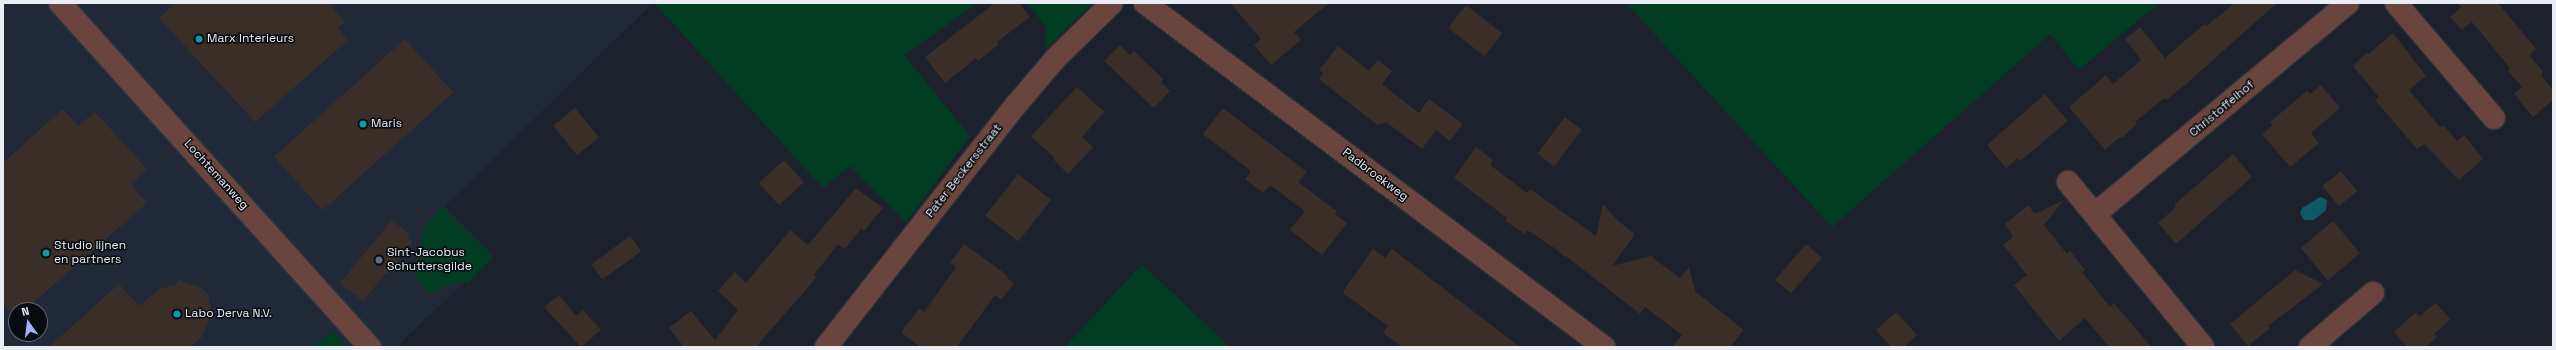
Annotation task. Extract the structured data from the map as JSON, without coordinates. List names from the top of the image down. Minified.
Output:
{"streets":{"street":["Christoffelhof","Pater Beckersstraat","Lochtemanweg","Padbroekweg"]},"places":["Marx Interieurs","Maris","Studio lijnen en partners","Sint-Jacobus Schuttersgilde","Labo Derva N.V."],"north":"top"}
